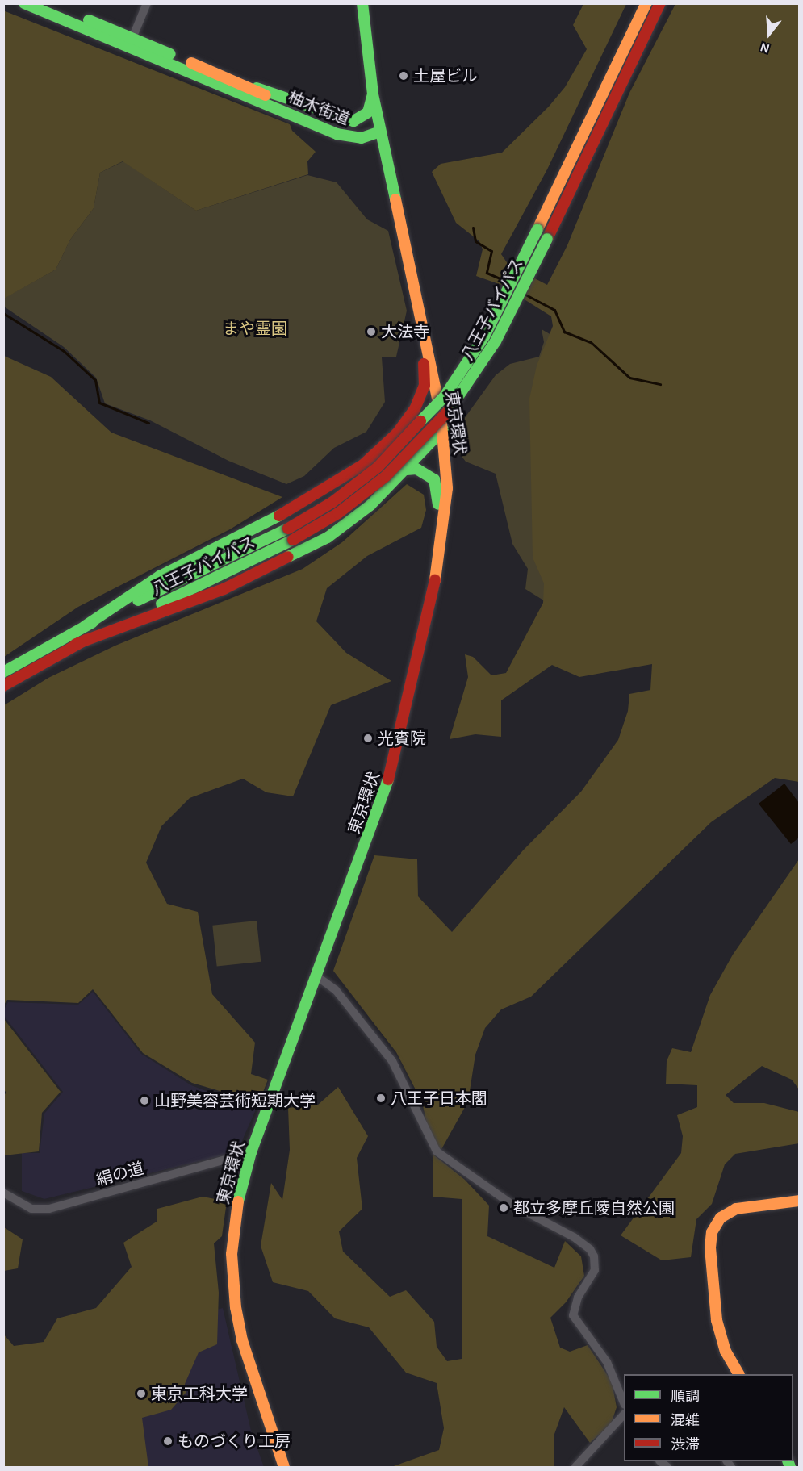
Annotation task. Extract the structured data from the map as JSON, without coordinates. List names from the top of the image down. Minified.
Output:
{"streets":{"main road":["柚木街道","八王子バイパス","東京環状"],"street":["絹の道"]},"crossings":[["柚木街道","東京環状"],["東京環状","絹の道"]],"parks":["まや霊園"],"places":["土屋ビル","大法寺","光賓院","八王子日本閣","山野美容芸術短期大学","都立多摩丘陵自然公園","東京工科大学","ものづくり工房"],"legend":["順調","混雑","渋滞"],"north":"bottom"}
